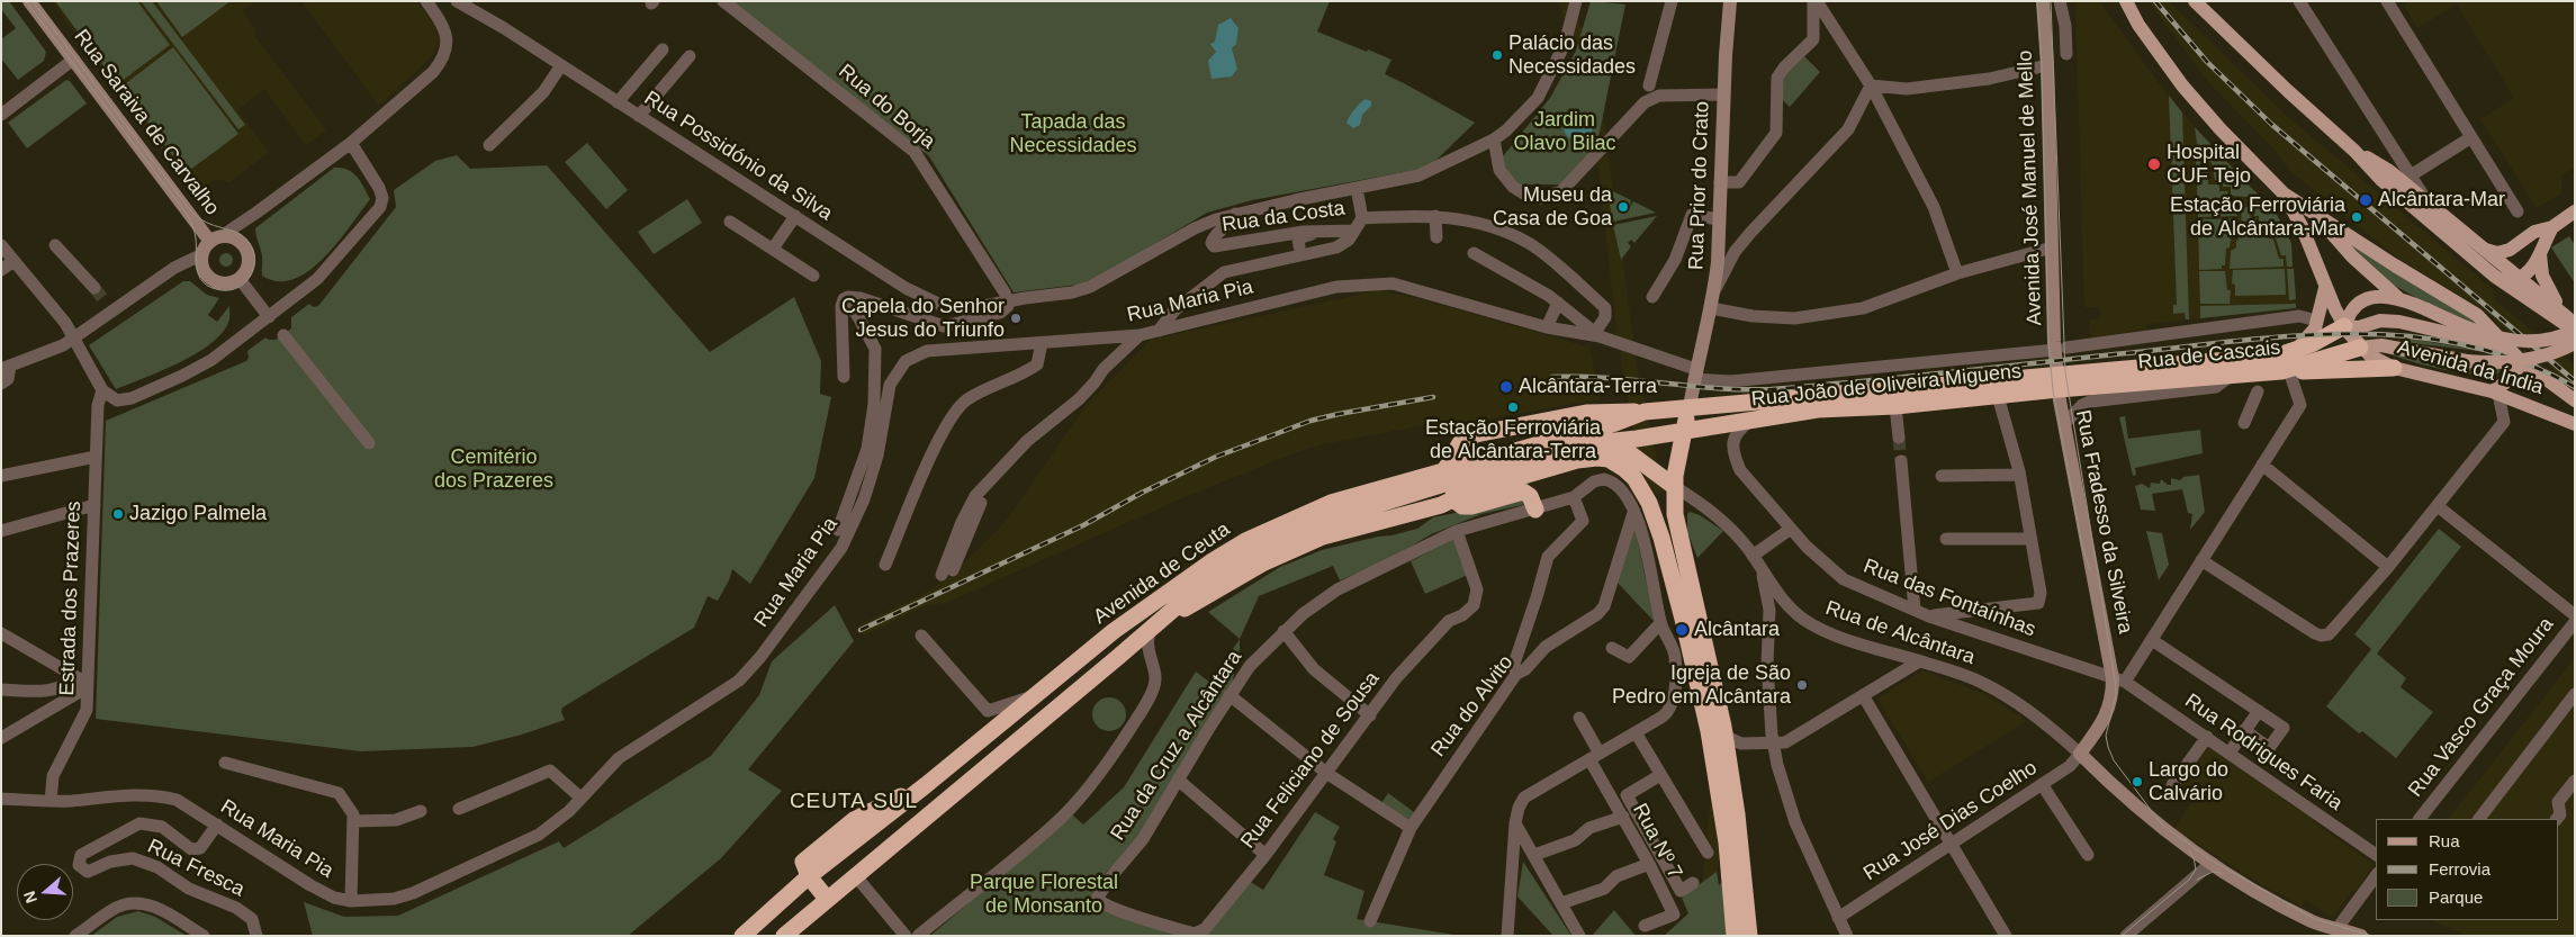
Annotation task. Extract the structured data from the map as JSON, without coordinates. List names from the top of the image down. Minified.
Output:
{"streets":{"highway":["Rua de Cascais","Rua João de Oliveira Miguens","Avenida de Ceuta"],"main road":["Rua Saraiva de Carvalho","Rua Prior do Crato","Avenida José Manuel de Mello","Avenida da Índia","Rua Fradesso da Silveira"],"street":["Rua do Borja","Rua Possidónio da Silva","Rua da Costa","Rua Maria Pia","Estrada dos Prazeres","Rua das Fontaínhas","Rua de Alcântara","Rua do Alvito","Rua Vasco Graça Moura","Rua da Cruz a Alcântara","Rua Rodrigues Faria","Rua Feliciano de Sousa","Rua José Dias Coelho","Rua Nº 7","Rua Fresca"]},"crossings":[["Rua do Borja","Rua Possidónio da Silva"],["Rua Possidónio da Silva","Rua da Costa"],["Rua Prior do Crato","Rua João de Oliveira Miguens"],["Rua Prior do Crato","Avenida de Ceuta"],["Avenida José Manuel de Mello","Rua de Cascais"],["Avenida José Manuel de Mello","Rua João de Oliveira Miguens"],["Avenida José Manuel de Mello","Rua Fradesso da Silveira"],["Rua da Costa","Rua Maria Pia"],["Rua Maria Pia","Estrada dos Prazeres"],["Rua Maria Pia","Rua Fresca"],["Rua de Cascais","Avenida da Índia"],["Rua de Cascais","Rua João de Oliveira Miguens"],["Rua de Cascais","Rua Fradesso da Silveira"],["Rua João de Oliveira Miguens","Rua Fradesso da Silveira"],["Rua João de Oliveira Miguens","Avenida de Ceuta"],["Rua João de Oliveira Miguens","Rua das Fontaínhas"],["Rua Fradesso da Silveira","Rua das Fontaínhas"],["Rua Fradesso da Silveira","Rua de Alcântara"],["Rua Fradesso da Silveira","Rua Rodrigues Faria"],["Rua Fradesso da Silveira","Rua José Dias Coelho"],["Rua das Fontaínhas","Rua Rodrigues Faria"],["Rua de Alcântara","Rua José Dias Coelho"],["Rua do Alvito","Rua da Cruz a Alcântara"],["Rua da Cruz a Alcântara","Rua Feliciano de Sousa"]],"districts":["CEUTA SUL"],"parks":["Jardim Olavo Bilac","Tapada das Necessidades","Cemitério dos Prazeres","Parque Florestal de Monsanto"],"places":["Palácio das Necessidades","Hospital CUF Tejo","Alcântara-Mar","Museu da Casa de Goa","Estação Ferroviária de Alcântara-Mar","Capela do Senhor Jesus do Triunfo","Alcântara-Terra","Estação Ferroviária de Alcântara-Terra","Jazigo Palmela","Alcântara","Igreja de São Pedro em Alcântara","Largo do Calvário"],"legend":["Rua","Ferrovia","Parque"],"north":"left"}
